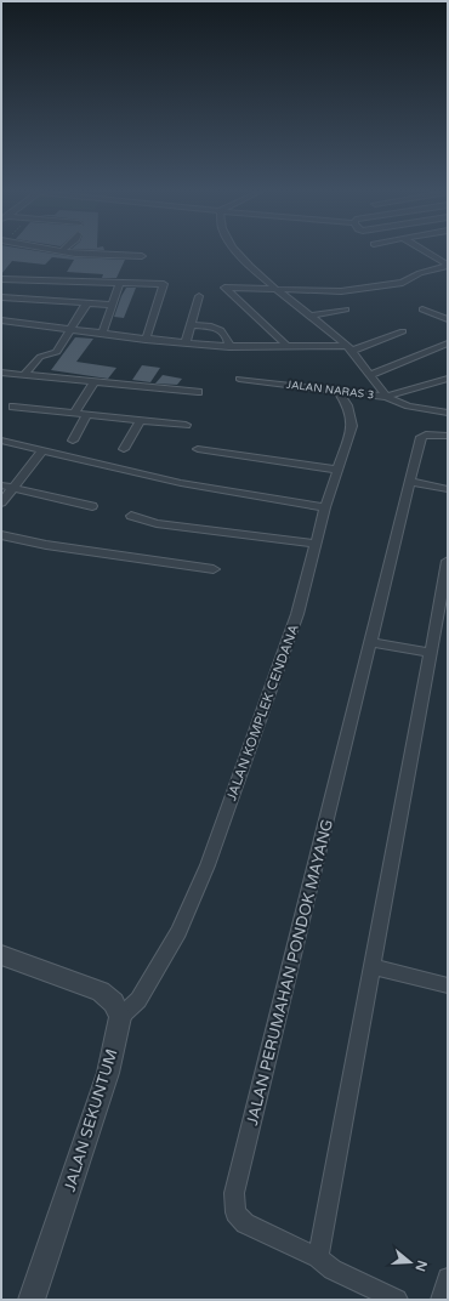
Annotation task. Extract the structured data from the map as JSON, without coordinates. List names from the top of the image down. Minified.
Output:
{"streets":{"street":["JALAN NARAS 3","JALAN KOMPLEK CENDANA","JALAN PERUMAHAN PONDOK MAYANG","JALAN SEKUNTUM"]},"crossings":[["JALAN NARAS 3","JALAN KOMPLEK CENDANA"],["JALAN KOMPLEK CENDANA","JALAN SEKUNTUM"]],"north":"right"}
